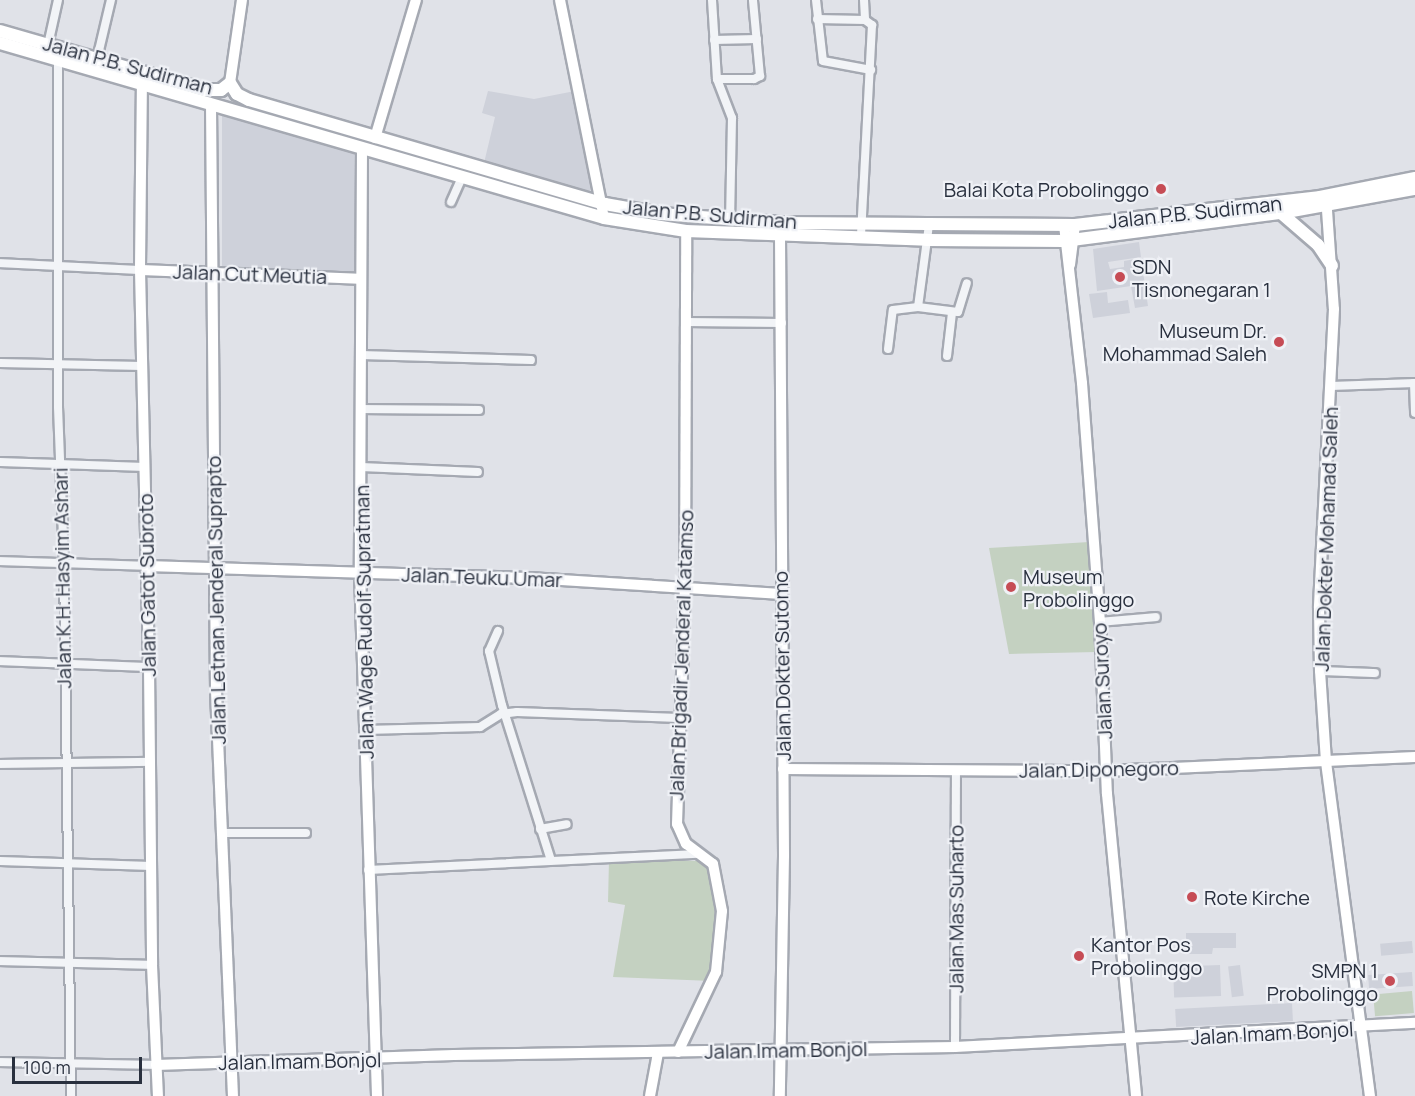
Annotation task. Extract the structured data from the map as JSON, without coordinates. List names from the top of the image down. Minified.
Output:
{"streets":{"main road":["Jalan P.B. Sudirman"],"street":["Jalan Cut Meutia","Jalan Dokter Mohamad Saleh","Jalan Teuku Umar","Jalan K.H. Hasyim Ashari","Jalan Gatot Subroto","Jalan Letnan Jenderal Suprapto","Jalan Wage Rudolf Supratman","Jalan Brigadir Jenderal Katamso","Jalan Dokter Sutomo","Jalan Suroyo","Jalan Diponegoro","Jalan Mas Suharto","Jalan Imam Bonjol"]},"crossings":[["Jalan P.B. Sudirman","Jalan Dokter Mohamad Saleh"],["Jalan P.B. Sudirman","Jalan K.H. Hasyim Ashari"],["Jalan P.B. Sudirman","Jalan Gatot Subroto"],["Jalan P.B. Sudirman","Jalan Letnan Jenderal Suprapto"],["Jalan P.B. Sudirman","Jalan Wage Rudolf Supratman"],["Jalan P.B. Sudirman","Jalan Brigadir Jenderal Katamso"],["Jalan P.B. Sudirman","Jalan Dokter Sutomo"],["Jalan P.B. Sudirman","Jalan Suroyo"],["Jalan Cut Meutia","Jalan Gatot Subroto"],["Jalan Cut Meutia","Jalan Letnan Jenderal Suprapto"],["Jalan Cut Meutia","Jalan Wage Rudolf Supratman"],["Jalan Dokter Mohamad Saleh","Jalan Diponegoro"],["Jalan Dokter Mohamad Saleh","Jalan Imam Bonjol"],["Jalan Teuku Umar","Jalan Gatot Subroto"],["Jalan Teuku Umar","Jalan Letnan Jenderal Suprapto"],["Jalan Teuku Umar","Jalan Wage Rudolf Supratman"],["Jalan Teuku Umar","Jalan Brigadir Jenderal Katamso"],["Jalan Teuku Umar","Jalan Dokter Sutomo"],["Jalan Gatot Subroto","Jalan Imam Bonjol"],["Jalan Letnan Jenderal Suprapto","Jalan Imam Bonjol"],["Jalan Wage Rudolf Supratman","Jalan Imam Bonjol"],["Jalan Brigadir Jenderal Katamso","Jalan Imam Bonjol"],["Jalan Dokter Sutomo","Jalan Diponegoro"],["Jalan Dokter Sutomo","Jalan Imam Bonjol"],["Jalan Suroyo","Jalan Diponegoro"],["Jalan Suroyo","Jalan Imam Bonjol"],["Jalan Diponegoro","Jalan Mas Suharto"],["Jalan Mas Suharto","Jalan Imam Bonjol"]],"places":["Balai Kota Probolinggo","SDN Tisnonegaran 1","Museum Dr. Mohammad Saleh","Museum Probolinggo","Rote Kirche","Kantor Pos Probolinggo","SMPN 1 Probolinggo"],"scale_bar":"100 m"}
